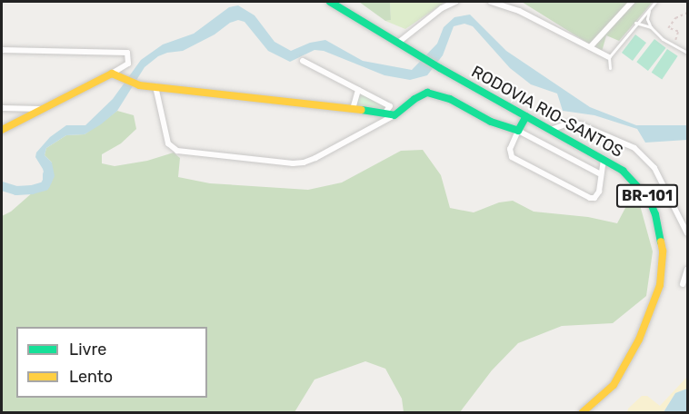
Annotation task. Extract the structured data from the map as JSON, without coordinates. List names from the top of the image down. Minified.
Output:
{"streets":{"main road":["RODOVIA RIO-SANTOS","BR-101"]},"legend":["Livre","Lento"]}
